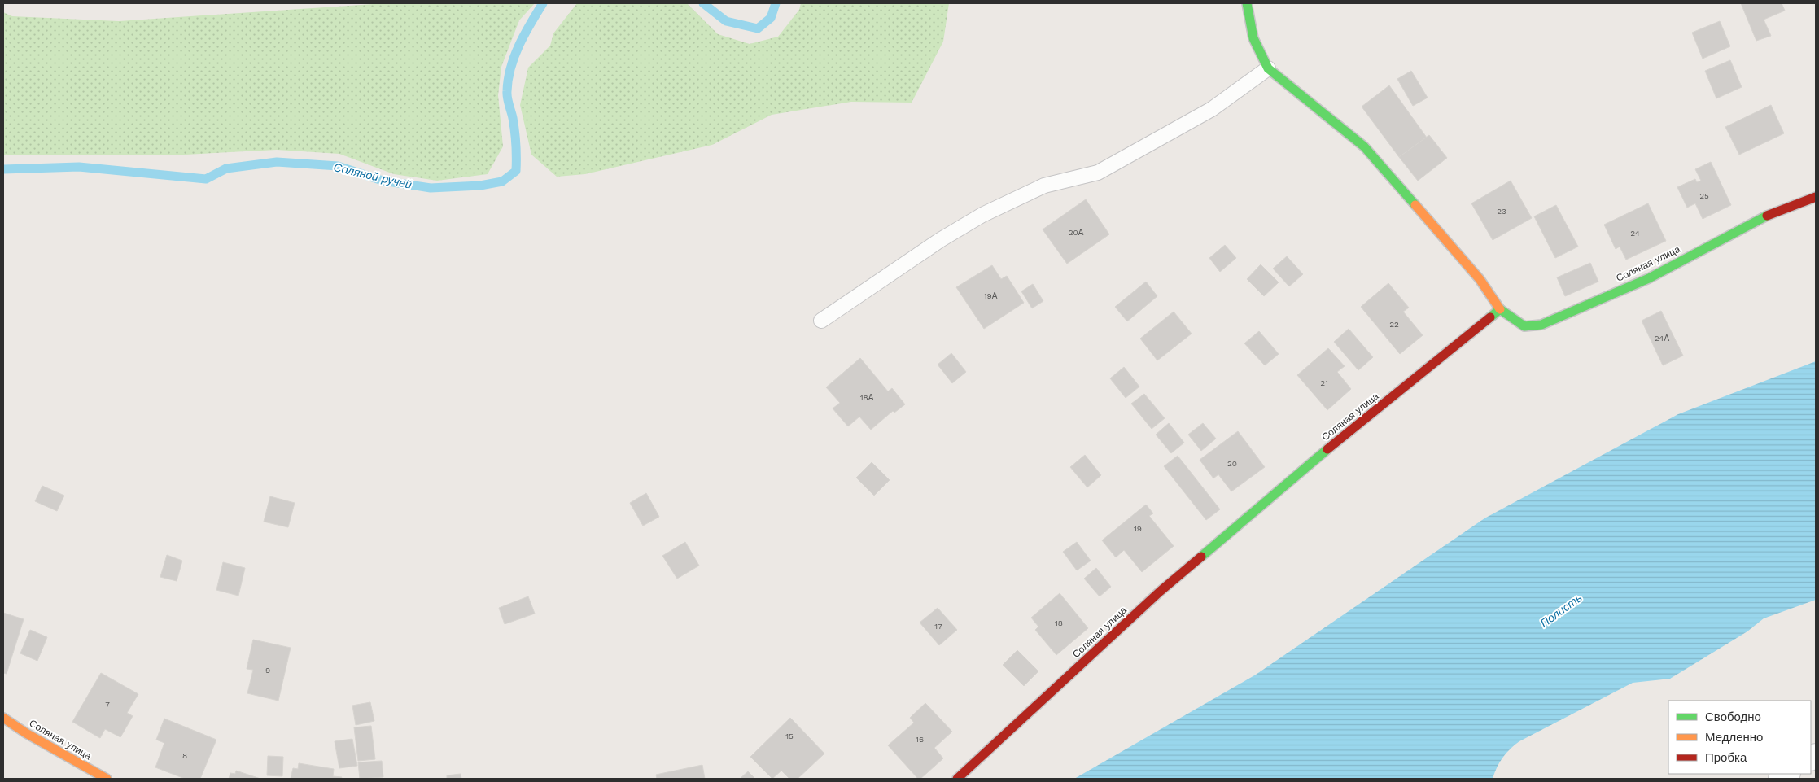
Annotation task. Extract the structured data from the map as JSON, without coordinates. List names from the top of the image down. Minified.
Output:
{"streets":{"street":["Соляная улица"]},"water":["Соляной ручей","Полисть"],"house_numbers":["25","23","20А","24","19А","22","24А","21","18А","20","19","18","17","9","7","15","16","8"],"legend":["Свободно","Медленно","Пробка"]}
